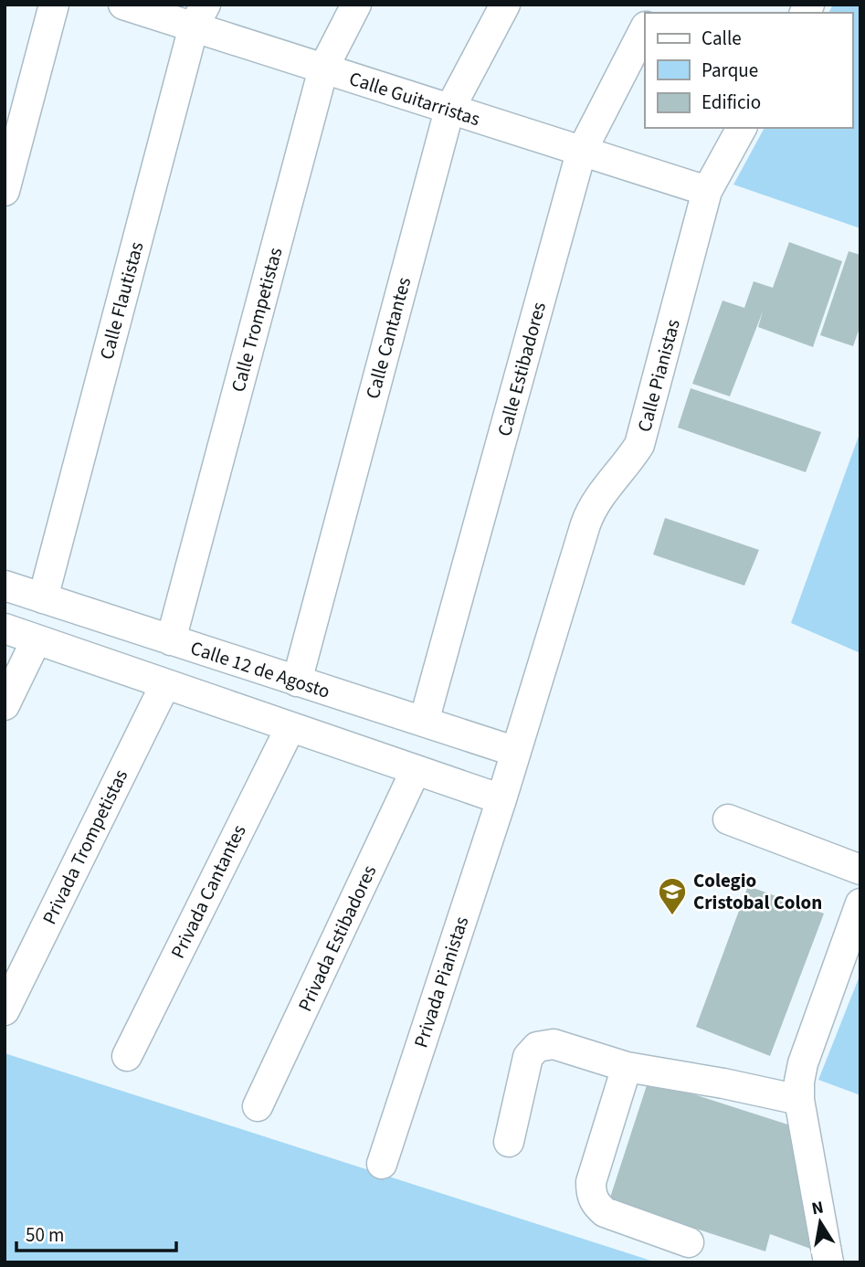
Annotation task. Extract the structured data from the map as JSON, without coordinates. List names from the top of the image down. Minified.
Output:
{"streets":{"street":["Calle Guitarristas","Calle Flautistas","Calle Trompetistas","Calle Cantantes","Calle Estibadores","Calle Pianistas","Calle 12 de Agosto","Privada Trompetistas","Privada Cantantes","Privada Estibadores","Privada Pianistas"]},"crossings":[["Calle Guitarristas","Calle Flautistas"],["Calle Guitarristas","Calle Trompetistas"],["Calle Guitarristas","Calle Cantantes"],["Calle Guitarristas","Calle Estibadores"],["Calle Guitarristas","Calle Pianistas"],["Calle Flautistas","Calle 12 de Agosto"],["Calle Trompetistas","Calle 12 de Agosto"],["Calle Cantantes","Calle 12 de Agosto"],["Calle Estibadores","Calle 12 de Agosto"],["Calle Pianistas","Calle 12 de Agosto"],["Calle Pianistas","Privada Pianistas"]],"places":{"school or university":["Colegio Cristobal Colon"]},"legend":["Calle","Parque","Edificio"],"scale_bar":"50 m","north":"top"}
